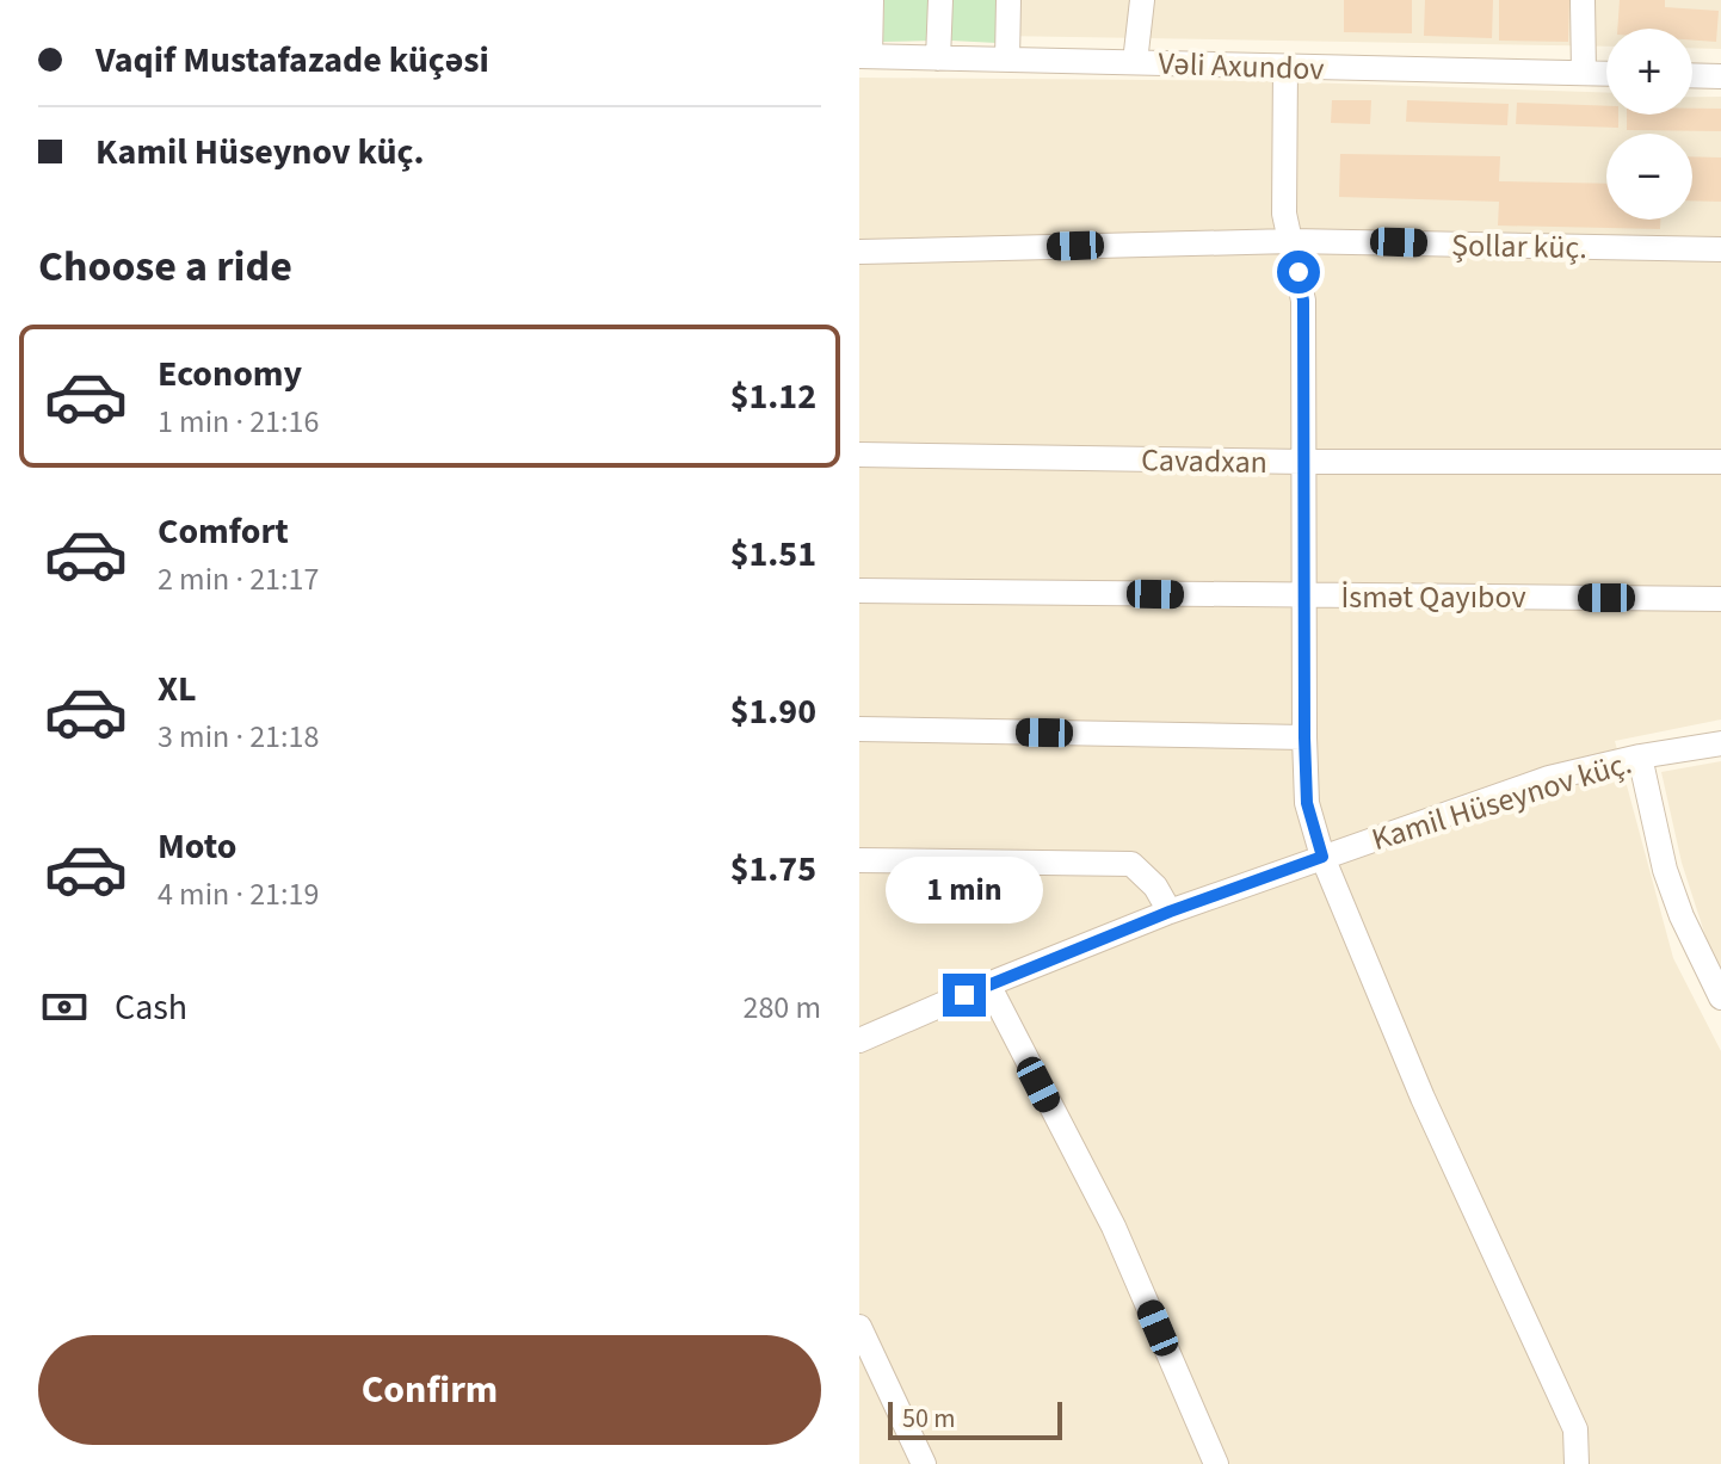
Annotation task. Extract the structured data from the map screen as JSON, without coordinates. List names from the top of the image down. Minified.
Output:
{"streets":{"street":["Vəli Axundov","Şollar küç.","Cavadxan","İsmət Qayıbov","Kamil Hüseynov küç."]},"scale_bar":"50 m","page":{"banner":["Vaqif Mustafazade küçəsi","Kamil Hüseynov küç."],"map_buttons":["+","−"],"heading":"Choose a ride","list":[{"name":"Economy","note":"1 min · 21:16","value":"$1.12"},{"name":"Comfort","note":"2 min · 21:17","value":"$1.51"},{"name":"XL","note":"3 min · 21:18","value":"$1.90"},{"name":"Moto","note":"4 min · 21:19","value":"$1.75"}],"bubble":"1 min","pay":["Cash","280 m"],"buttons":"Confirm","scale":"50 m"}}
